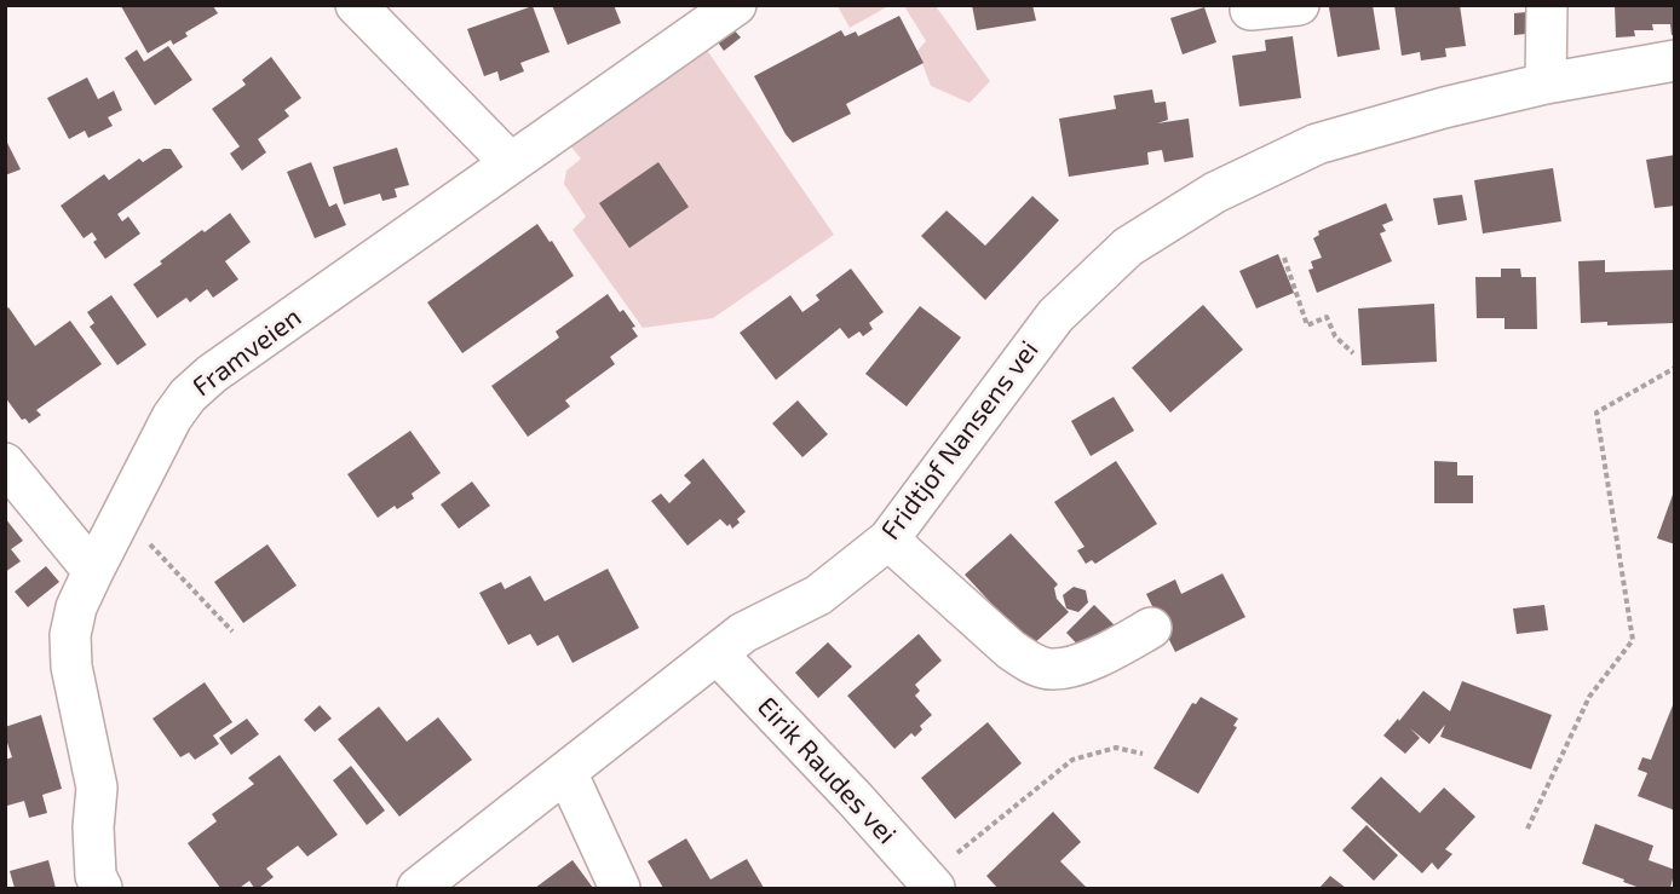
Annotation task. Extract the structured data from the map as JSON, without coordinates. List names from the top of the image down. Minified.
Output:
{"streets":{"street":["Framveien","Fridtjof Nansens vei","Eirik Raudes vei"]},"crossings":[["Fridtjof Nansens vei","Eirik Raudes vei"]]}
